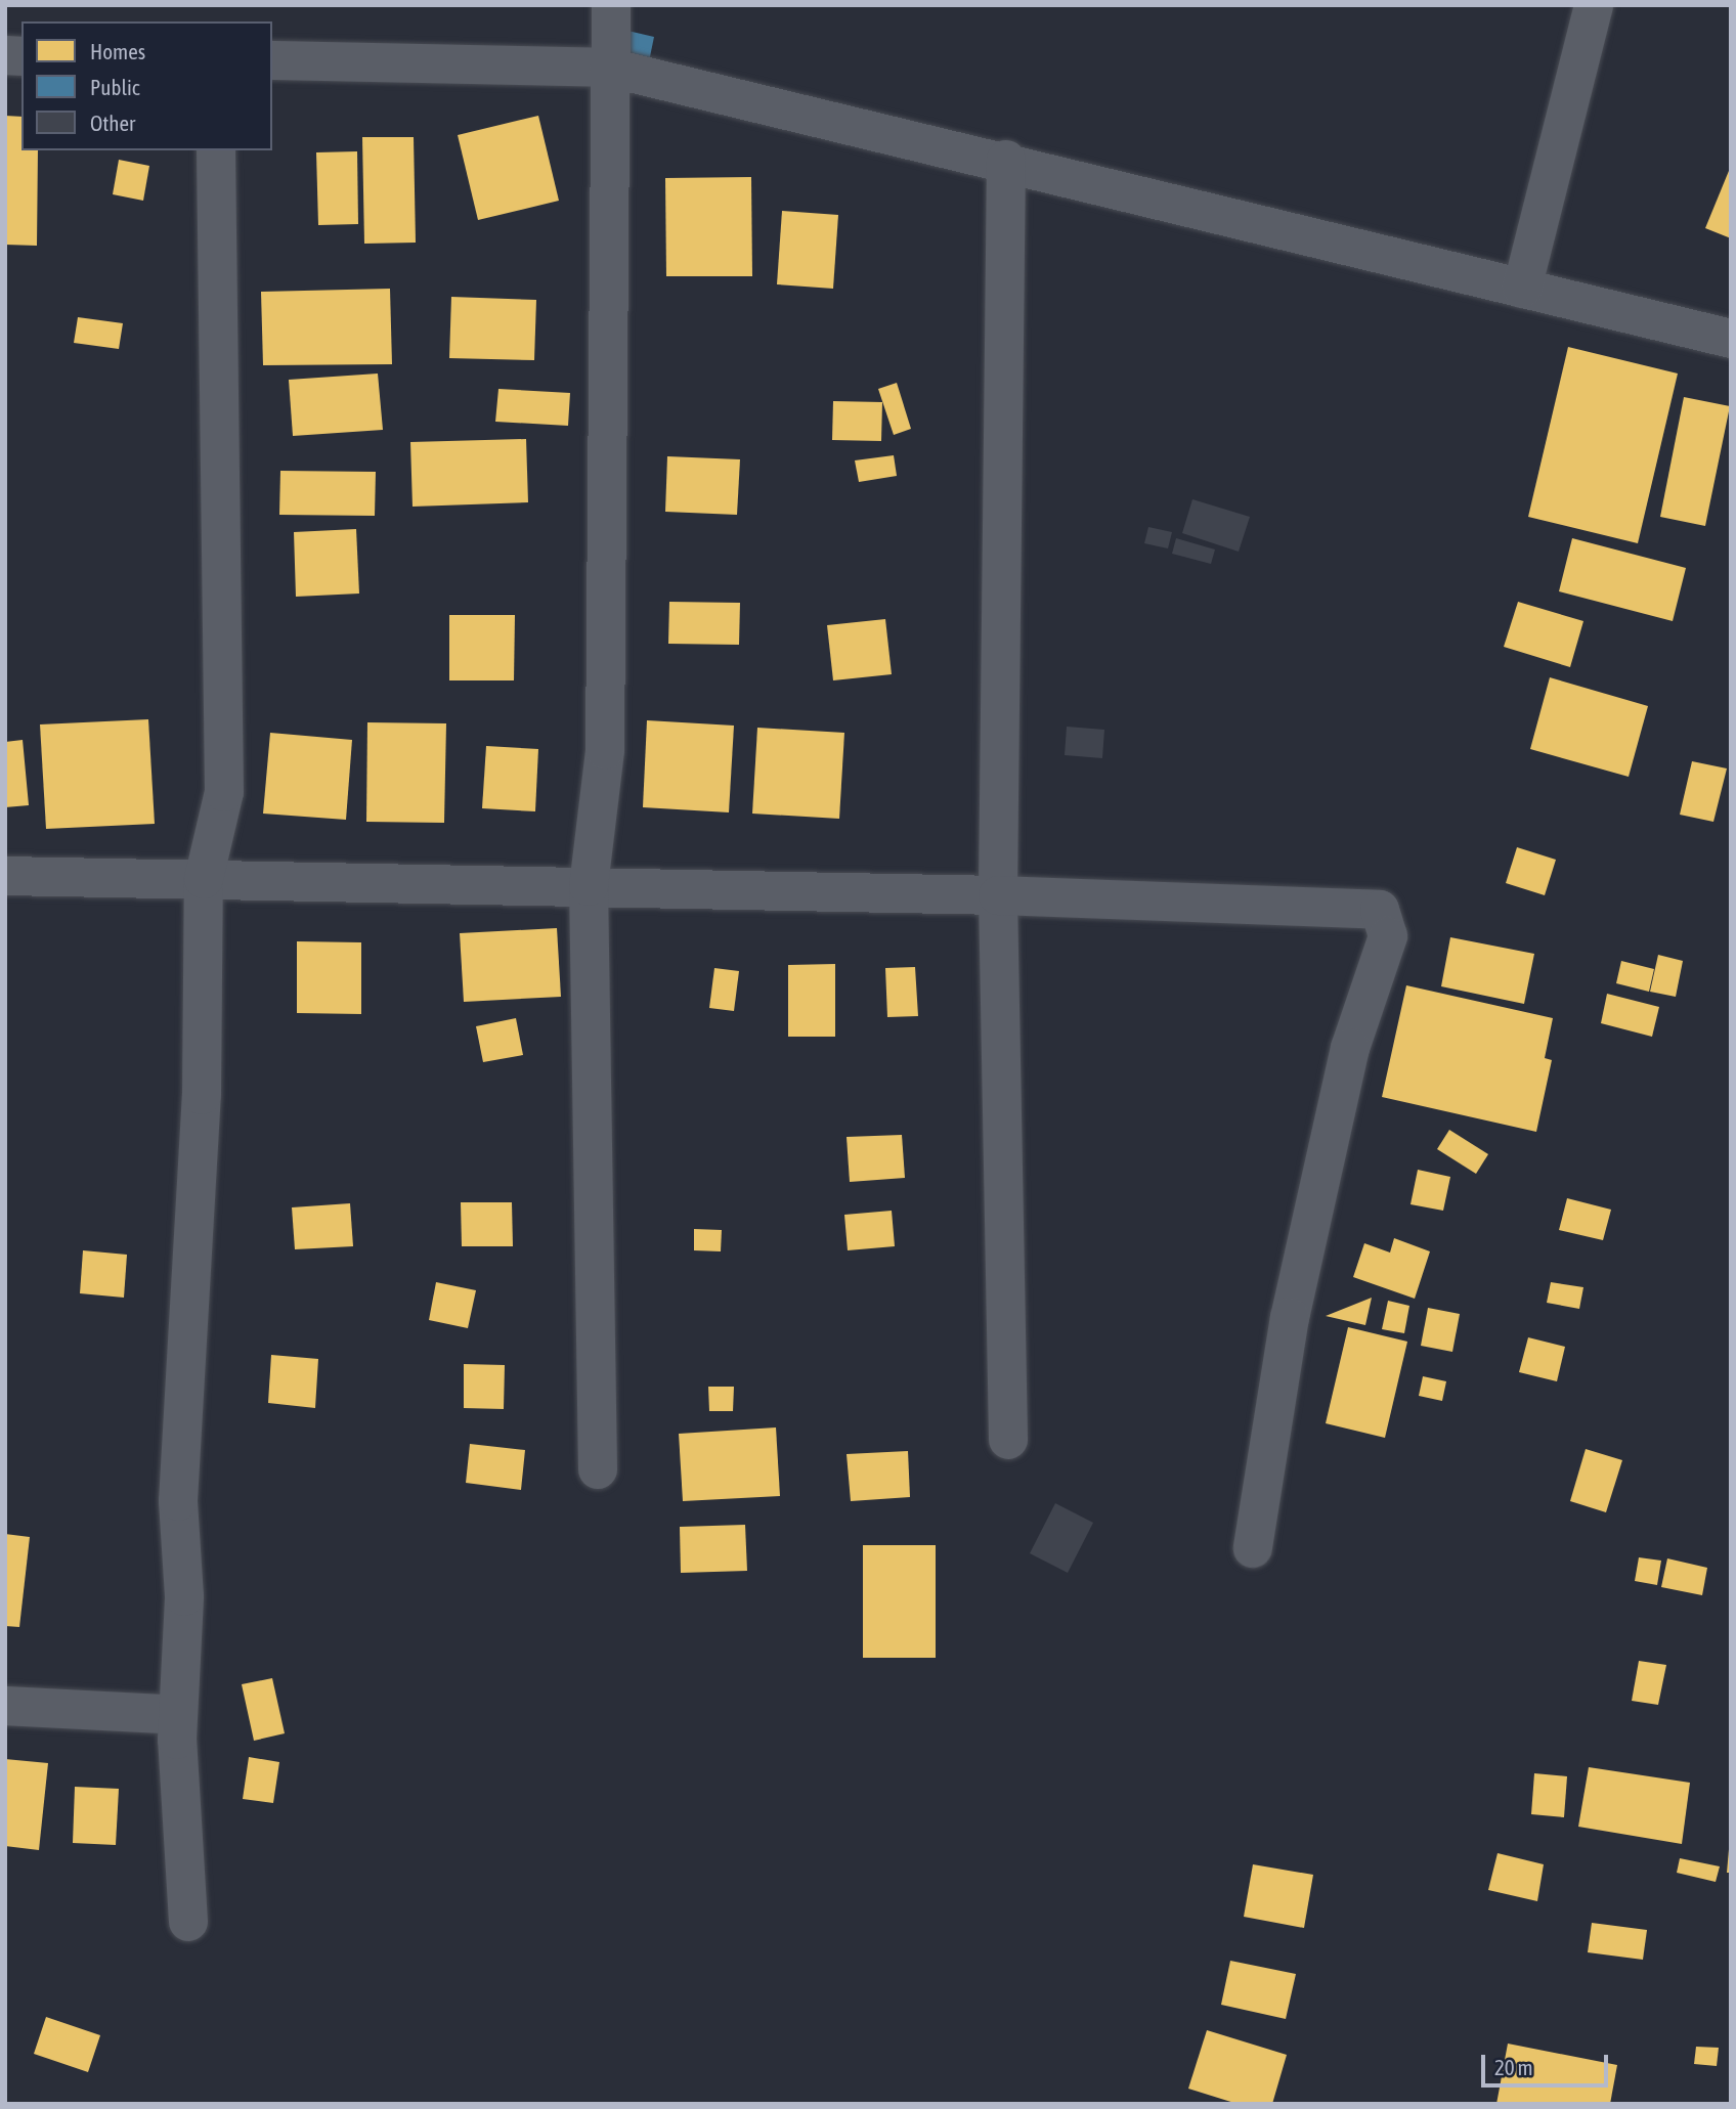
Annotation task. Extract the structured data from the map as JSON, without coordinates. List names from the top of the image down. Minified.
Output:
{"legend":["Homes","Public","Other"],"scale_bar":"20 m"}
